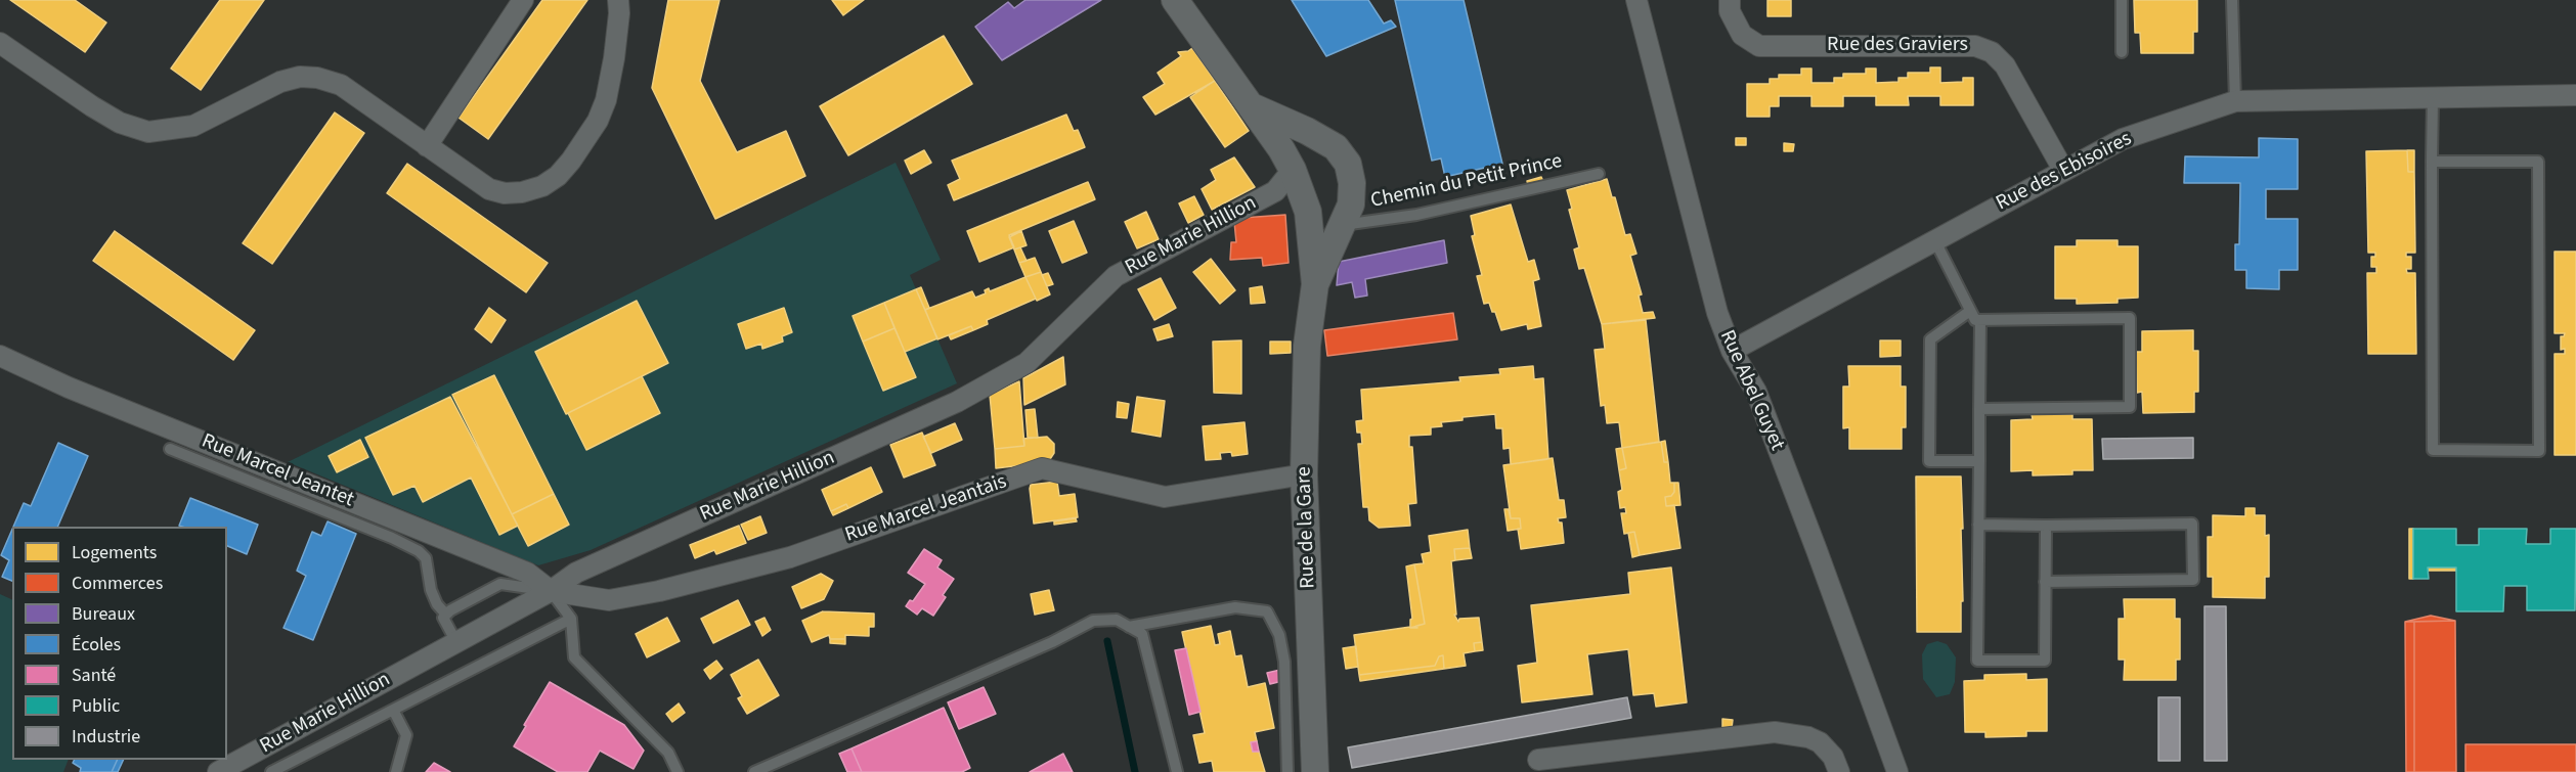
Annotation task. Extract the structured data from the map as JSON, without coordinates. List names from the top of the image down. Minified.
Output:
{"streets":{"street":["Rue des Graviers","Rue des Ebisoires","Rue Marie Hillion","Rue Abel Guyet","Rue Marcel Jeantet","Rue Marcel Jeantais","Rue de la Gare"],"lane":["Chemin du Petit Prince"]},"crossings":[["Rue des Graviers","Rue des Ebisoires"],["Rue des Ebisoires","Rue Abel Guyet"],["Chemin du Petit Prince","Rue de la Gare"],["Rue Marie Hillion","Rue Marcel Jeantet"],["Rue Marie Hillion","Rue Marcel Jeantais"],["Rue Marie Hillion","Rue de la Gare"],["Rue Marcel Jeantet","Rue Marcel Jeantais"],["Rue Marcel Jeantais","Rue de la Gare"]],"legend":["Logements","Commerces","Bureaux","Écoles","Santé","Public","Industrie"]}
